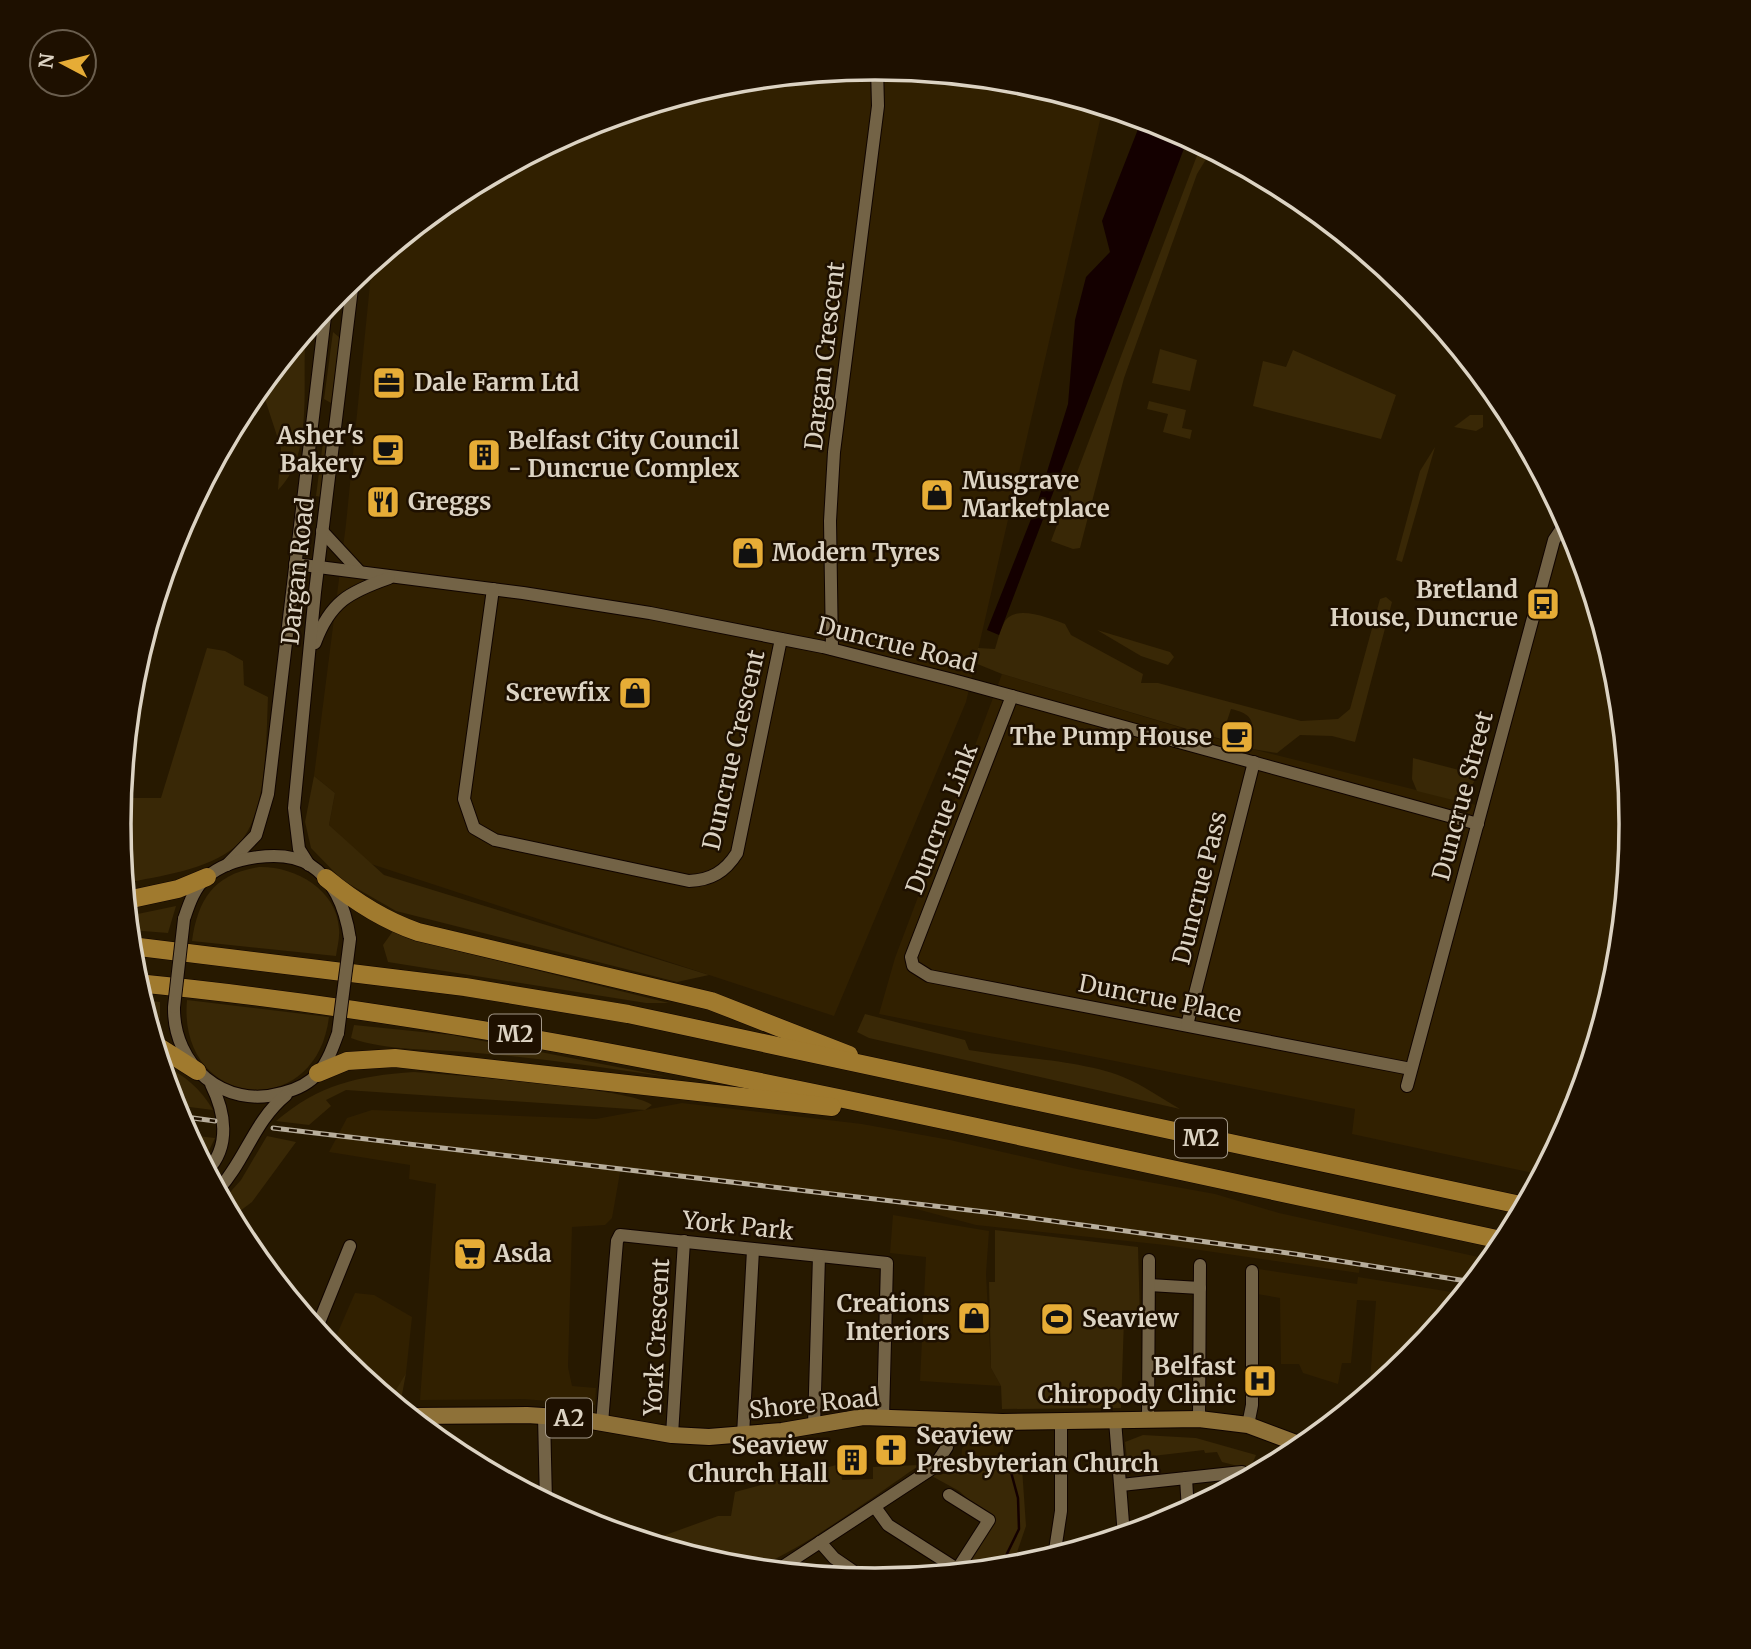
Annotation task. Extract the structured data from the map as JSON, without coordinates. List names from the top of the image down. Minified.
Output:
{"streets":{"highway":["M2"],"main road":["Shore Road","A2"],"street":["Dargan Crescent","Dargan Road","Duncrue Road","Duncrue Crescent","Duncrue Street","Duncrue Link","Duncrue Pass","Duncrue Place","York Park","York Crescent"]},"crossings":[["Dargan Crescent","Duncrue Road"],["Dargan Road","Duncrue Road"],["Duncrue Road","Duncrue Crescent"],["Duncrue Road","Duncrue Street"],["Duncrue Road","Duncrue Link"],["Duncrue Road","Duncrue Pass"],["Duncrue Street","Duncrue Place"],["Duncrue Link","Duncrue Place"],["Duncrue Pass","Duncrue Place"],["York Park","York Crescent"],["York Park","Shore Road"],["York Crescent","Shore Road"]],"places":{"office":["Dale Farm Ltd"],"cafe":["Asher's Bakery","The Pump House"],"building":["Belfast City Council - Duncrue Complex","Seaview Church Hall"],"shop":["Musgrave Marketplace","Modern Tyres","Screwfix","Creations Interiors"],"restaurant":["Greggs"],"bus stop":["Bretland House, Duncrue"],"supermarket":["Asda"],"sports":["Seaview"],"hospital":["Belfast Chiropody Clinic"],"church":["Seaview Presbyterian Church"]},"north":"left"}
